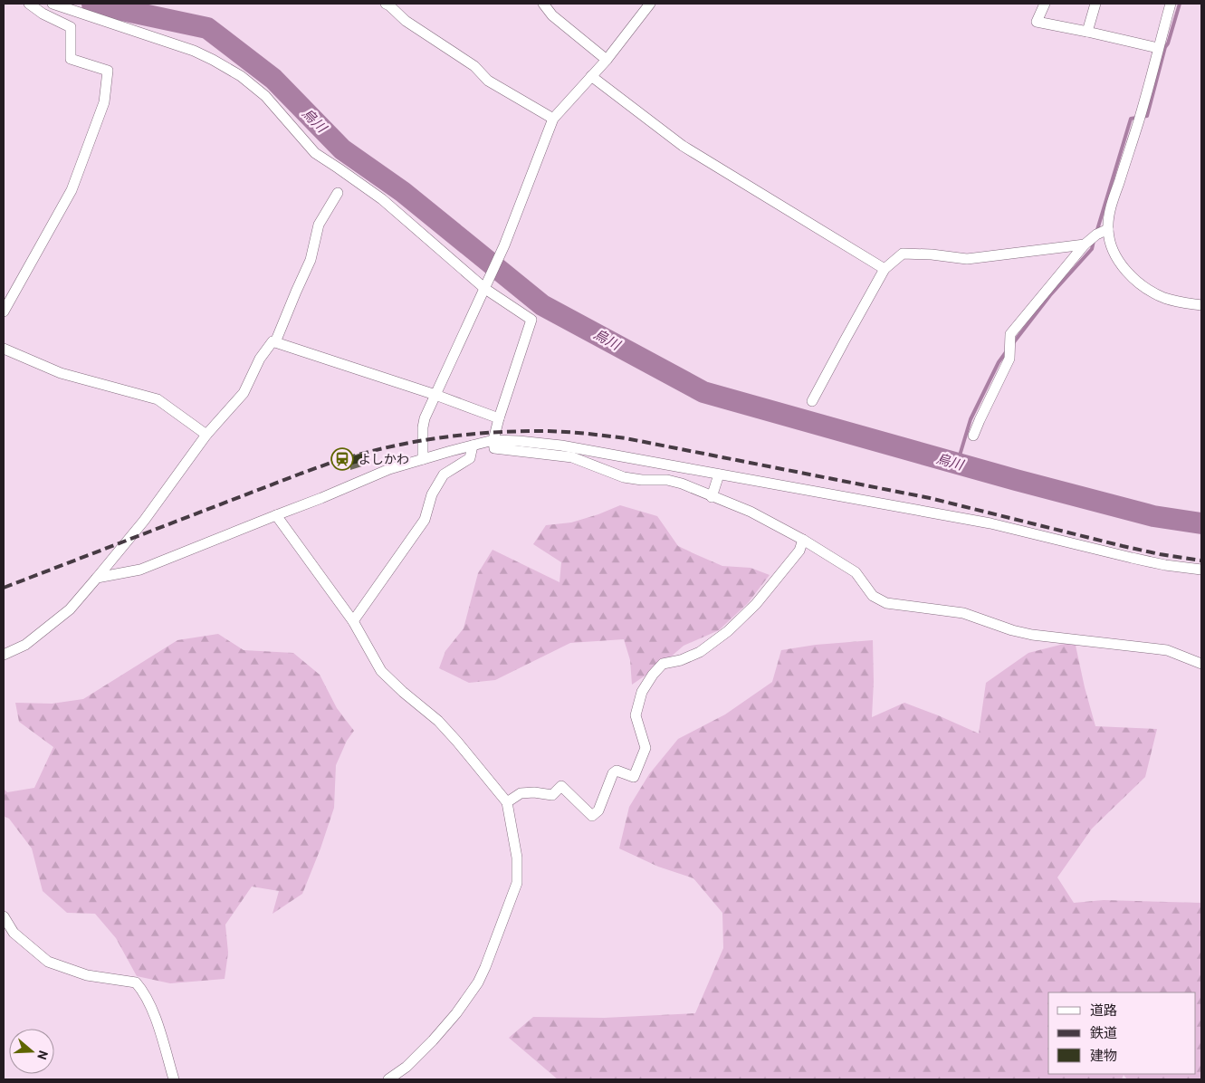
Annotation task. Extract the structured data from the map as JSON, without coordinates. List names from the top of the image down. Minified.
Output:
{"water":["烏川"],"places":{"station":["よしかわ"]},"legend":["道路","鉄道","建物"],"north":"right"}
